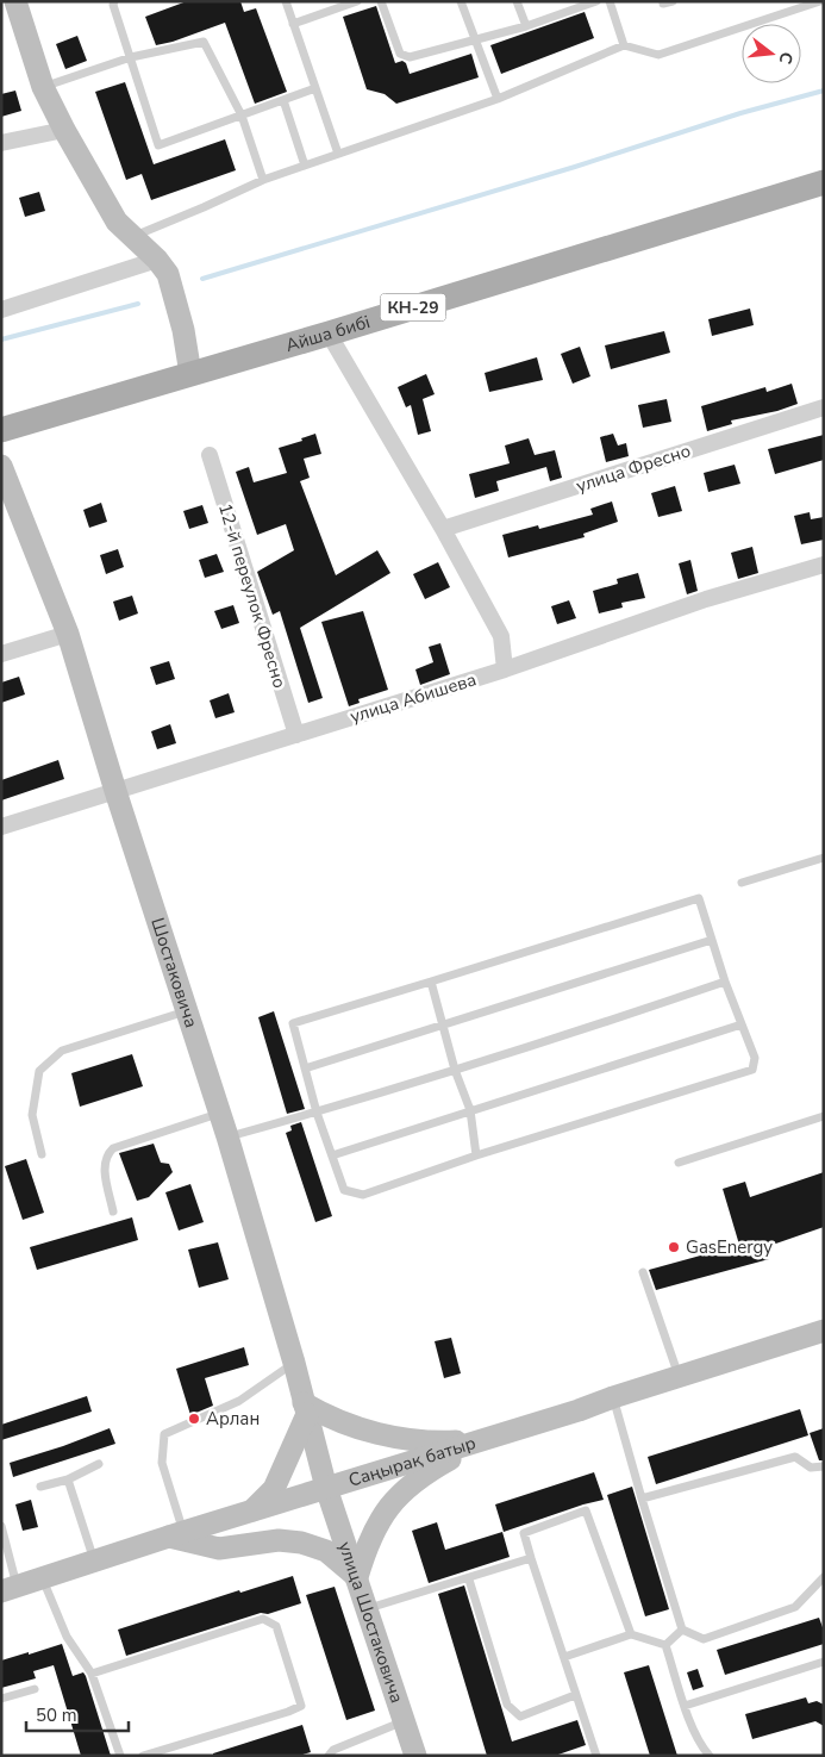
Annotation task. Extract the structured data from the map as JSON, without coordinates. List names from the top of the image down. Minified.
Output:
{"streets":{"main road":["КН-29","Айша бибі"],"street":["улица Фресно","12-й переулок Фресно","улица Абишева","Шостаковича","Саңырақ батыр","улица Шостаковича"]},"crossings":[["12-й переулок Фресно","улица Абишева"],["улица Абишева","Шостаковича"],["Шостаковича","Саңырақ батыр"],["Шостаковича","улица Шостаковича"],["Саңырақ батыр","улица Шостаковича"]],"places":["GasEnergy","Арлан"],"scale_bar":"50 m","north":"right"}
